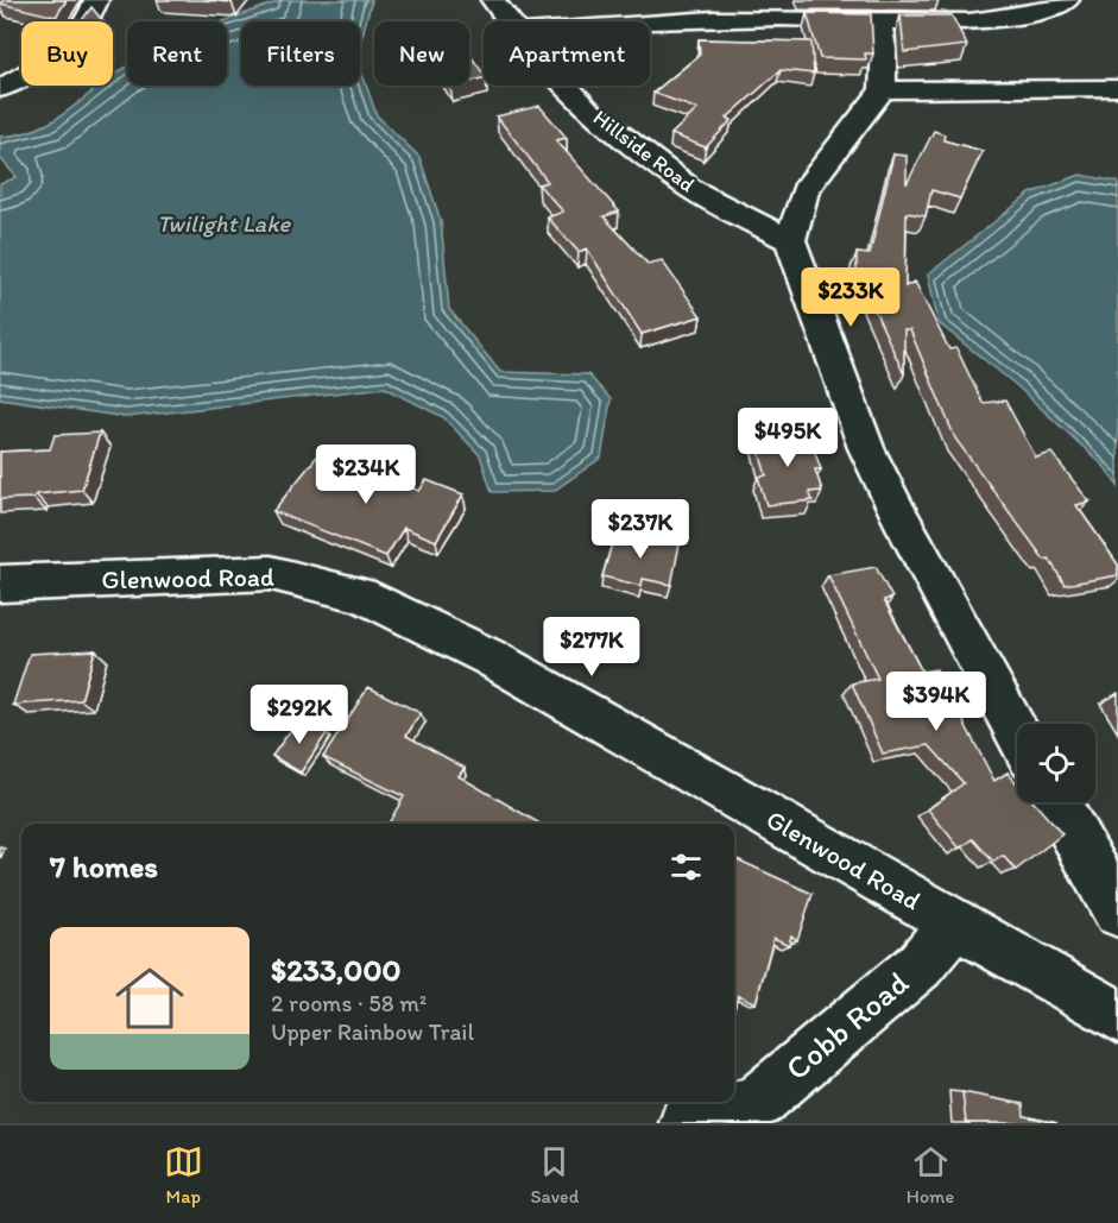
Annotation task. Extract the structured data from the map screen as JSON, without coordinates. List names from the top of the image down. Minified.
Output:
{"streets":{"street":["Hillside Road","Glenwood Road","Cobb Road"]},"crossings":[["Glenwood Road","Cobb Road"]],"water":["Twilight Lake"],"page":{"chip":["Buy","Rent","Filters","New","Apartment"],"price":["$233K","$495K","$234K","$237K","$277K","$394K","$292K"],"heading":"7 homes","list":[{"name":"$233,000","note":"2 rooms · 58 m² · Upper Rainbow Trail"}],"tabs":["Map","Saved","Home"]}}
